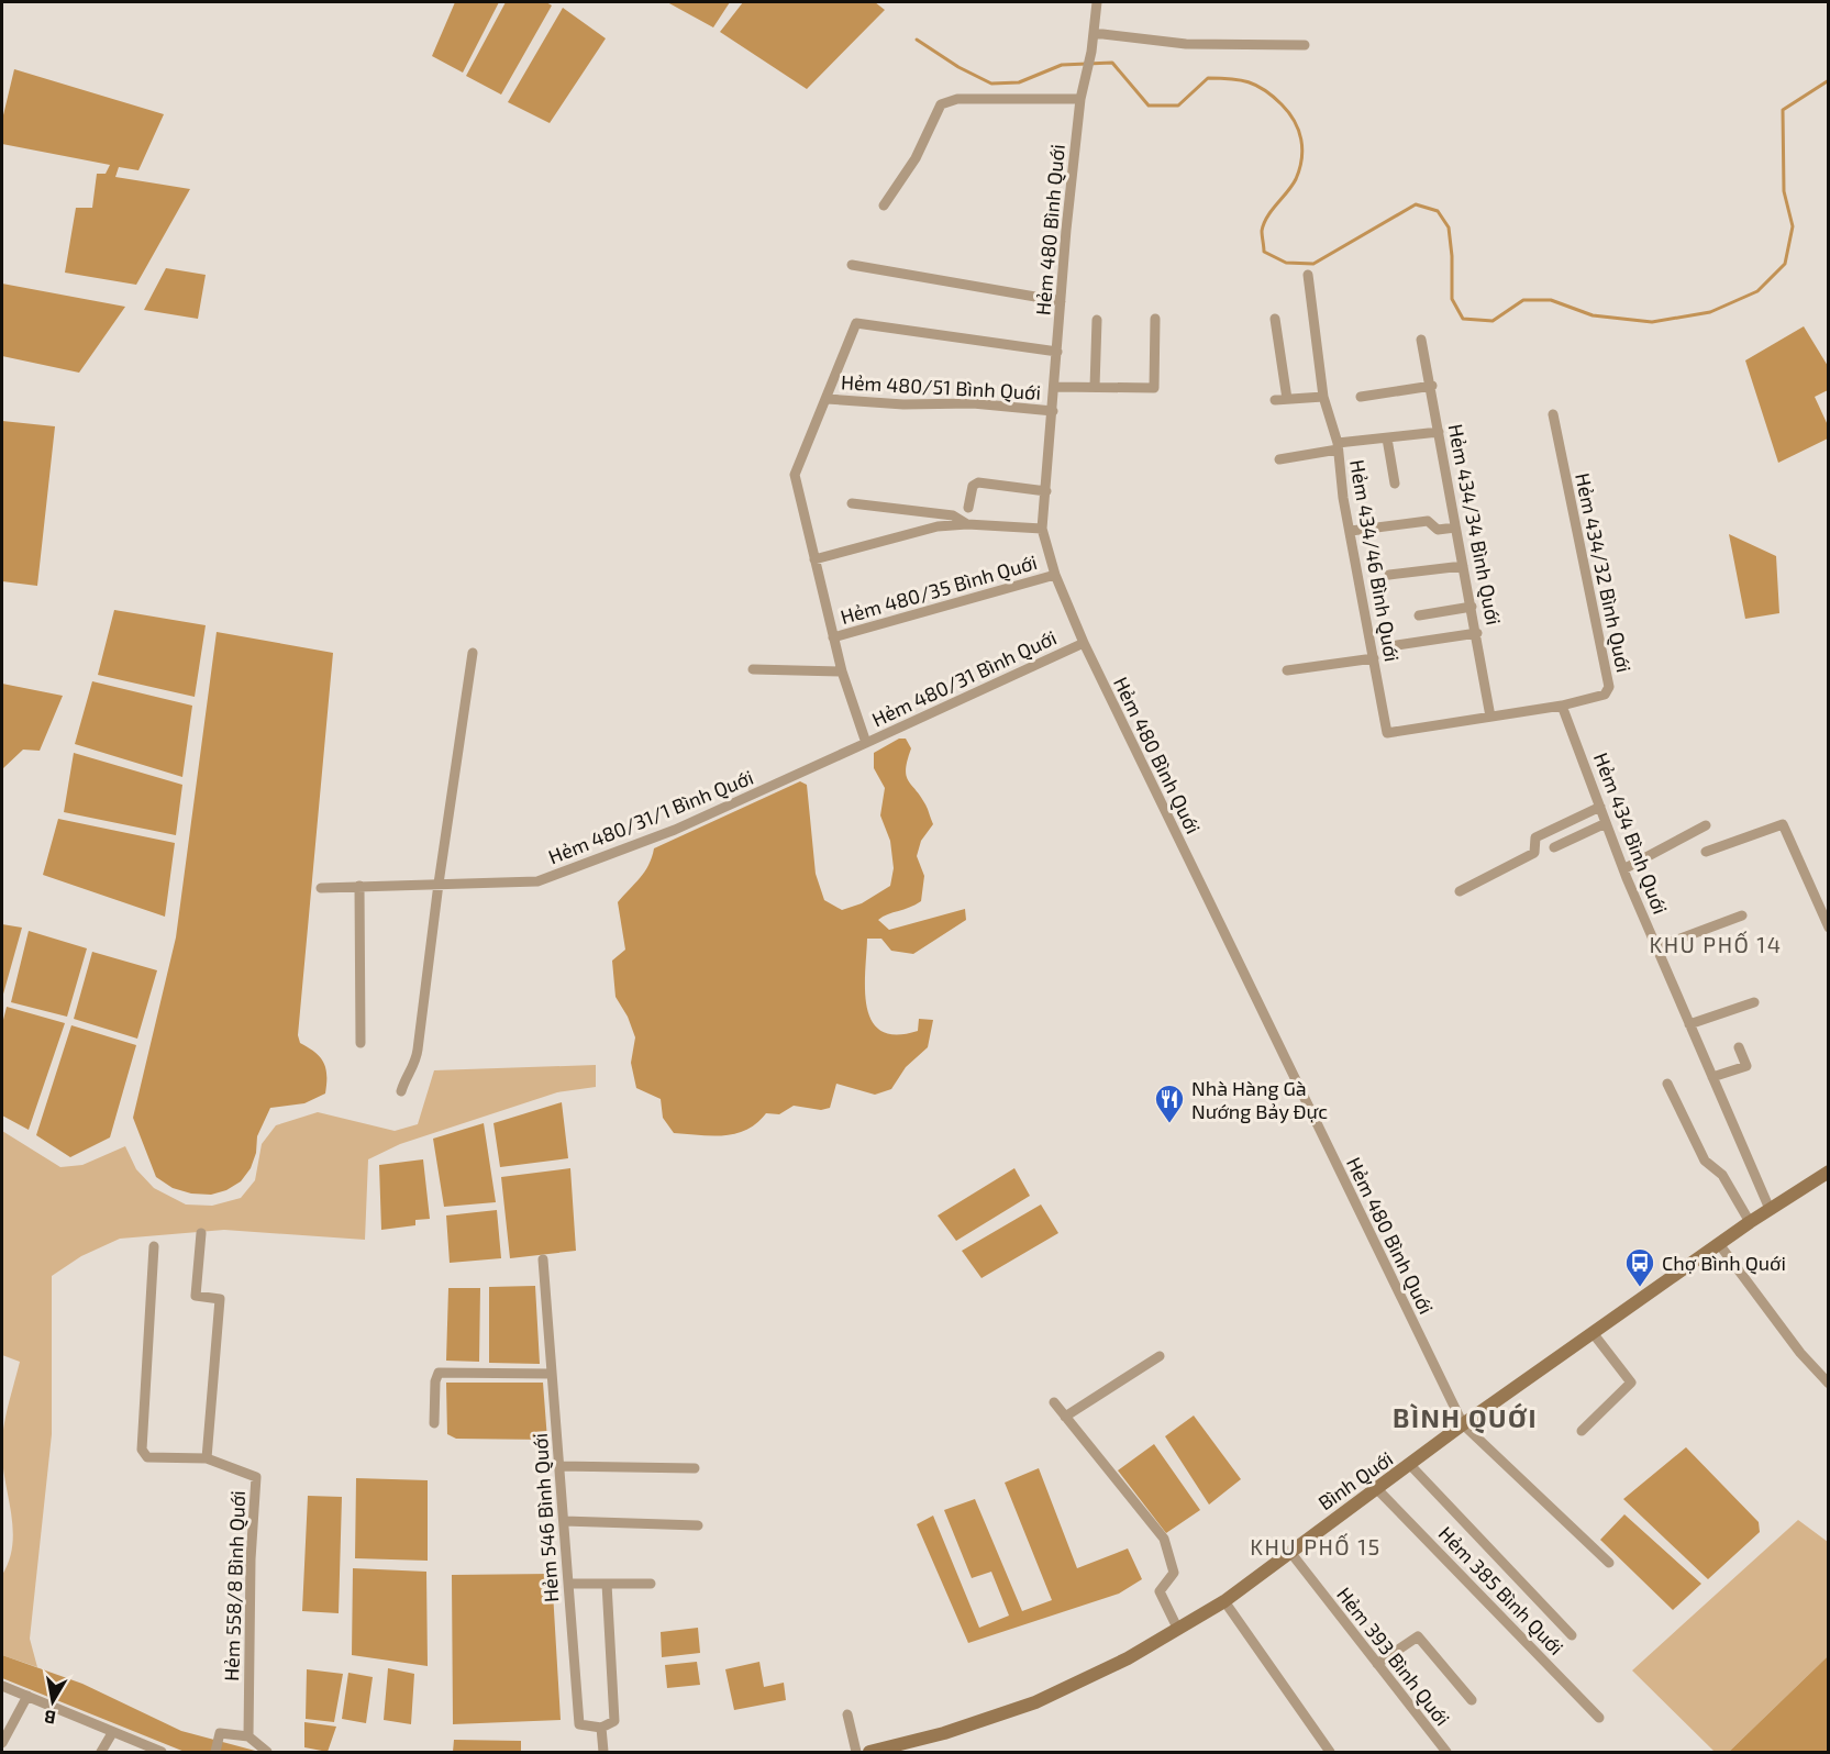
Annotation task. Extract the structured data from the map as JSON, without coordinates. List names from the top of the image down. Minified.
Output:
{"streets":{"main road":["Bình Quới"],"street":["Hẻm 480 Bình Quới","Hẻm 480/51 Bình Quới","Hẻm 434/34 Bình Quới","Hẻm 434/46 Bình Quới","Hẻm 434/32 Bình Quới","Hẻm 480/35 Bình Quới","Hẻm 480/31 Bình Quới","Hẻm 480/31/1 Bình Quới","Hẻm 434 Bình Quới","Hẻm 546 Bình Quới","Hẻm 558/8 Bình Quới","Hẻm 385 Bình Quới","Hẻm 393 Bình Quới"]},"crossings":[["Hẻm 480 Bình Quới","Hẻm 480/51 Bình Quới"],["Hẻm 480 Bình Quới","Hẻm 480/35 Bình Quới"],["Hẻm 480 Bình Quới","Hẻm 480/31 Bình Quới"],["Hẻm 480 Bình Quới","Bình Quới"],["Hẻm 480/51 Bình Quới","Hẻm 480/31 Bình Quới"],["Hẻm 434/34 Bình Quới","Hẻm 434/46 Bình Quới"],["Hẻm 434/32 Bình Quới","Hẻm 434 Bình Quới"],["Hẻm 480/35 Bình Quới","Hẻm 480/31 Bình Quới"],["Hẻm 480/31 Bình Quới","Hẻm 480/31/1 Bình Quới"],["Hẻm 434 Bình Quới","Bình Quới"],["Bình Quới","Hẻm 385 Bình Quới"],["Bình Quới","Hẻm 393 Bình Quới"]],"districts":["KHU PHỐ 14","BÌNH QUỚI","KHU PHỐ 15"],"places":{"restaurant":["Nhà Hàng Gà Nướng Bảy Đực"],"bus stop":["Chợ Bình Quới"]},"north":"bottom"}
